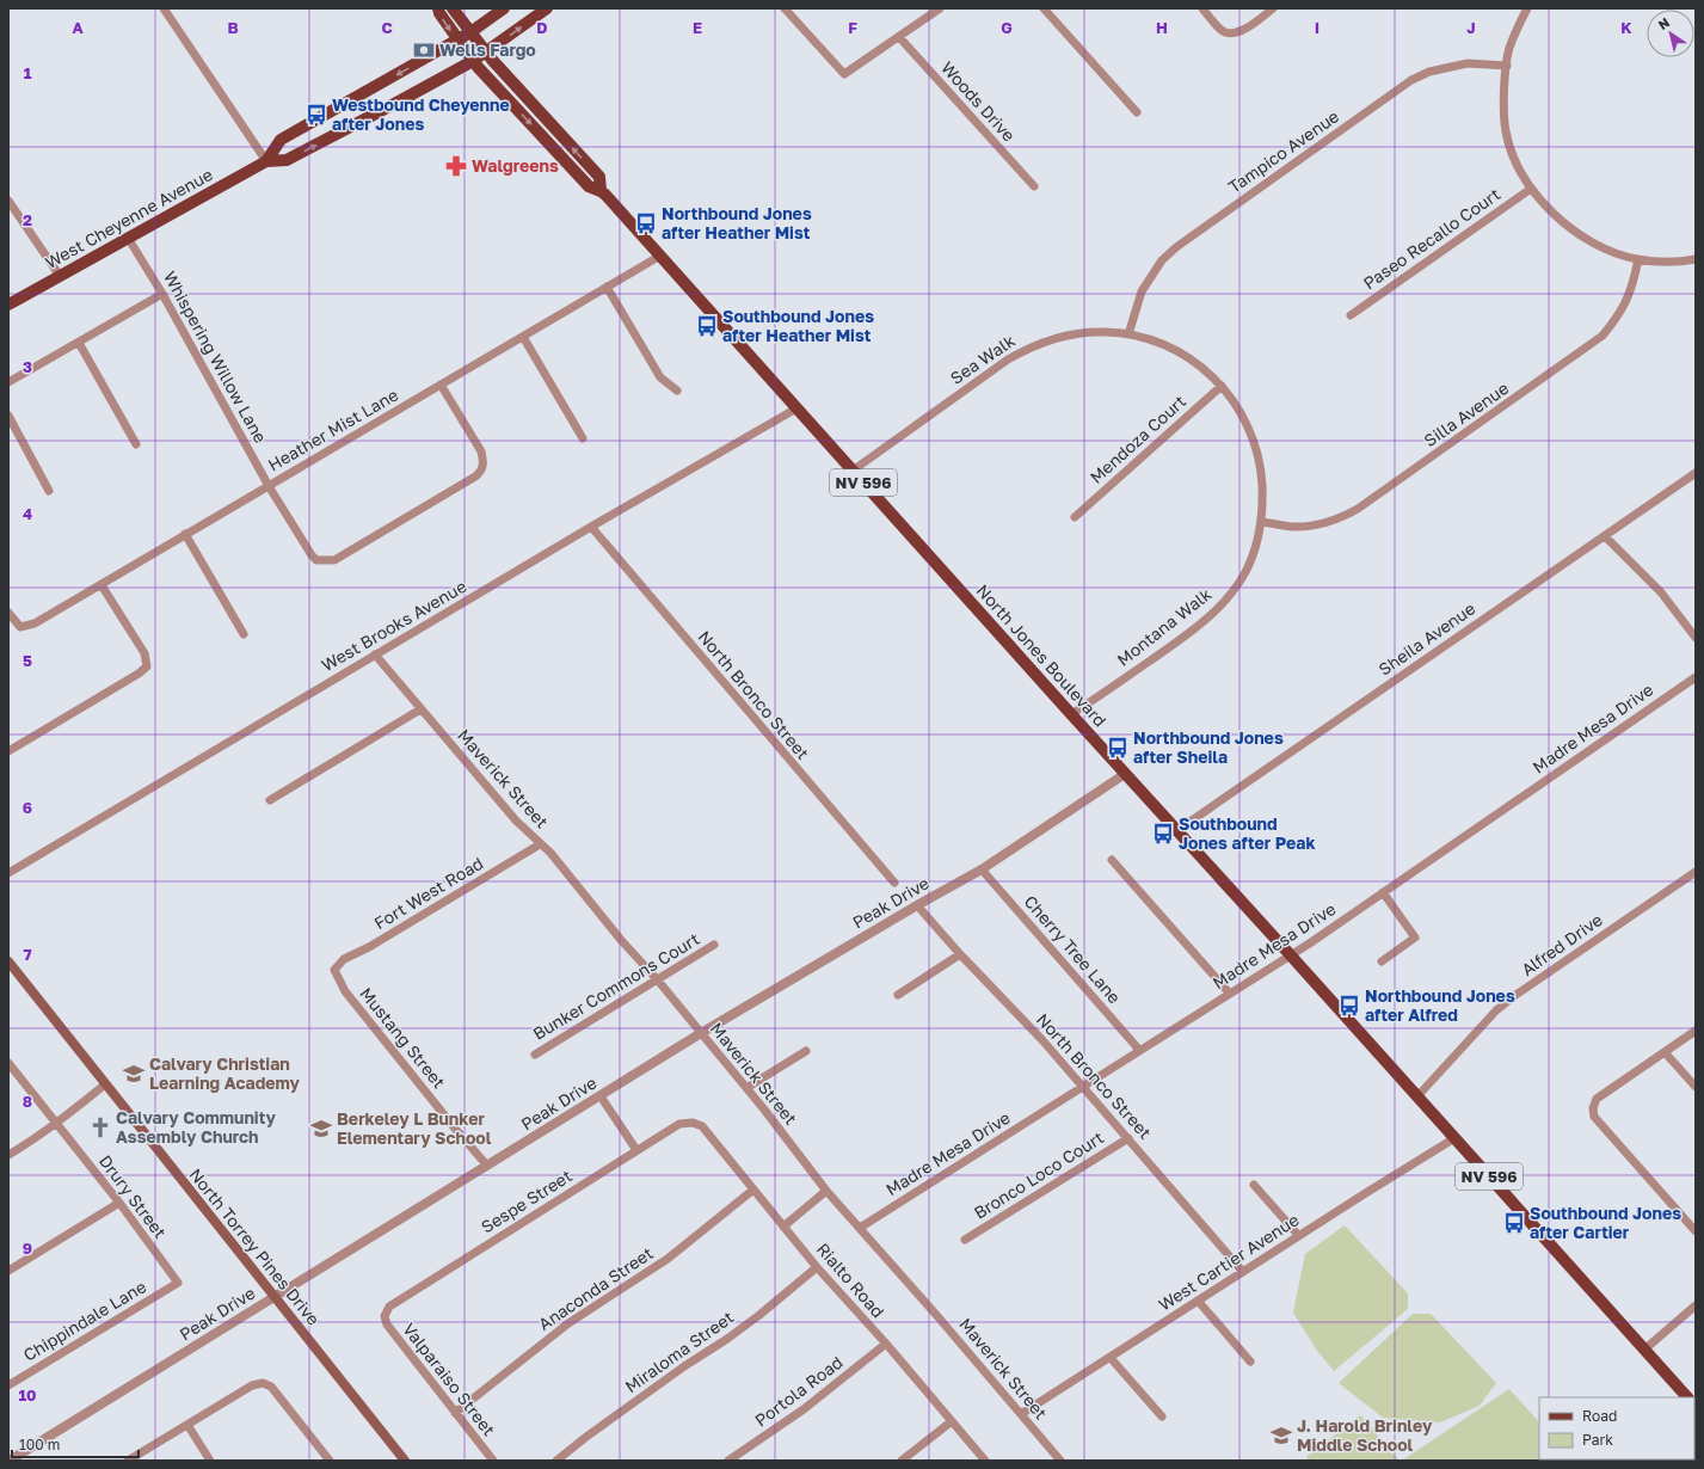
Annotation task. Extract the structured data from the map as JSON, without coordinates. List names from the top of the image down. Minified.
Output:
{"streets":{"main road":["West Cheyenne Avenue","NV 596","North Jones Boulevard","North Torrey Pines Drive"],"street":["Woods Drive","Tampico Avenue","Paseo Recallo Court","Whispering Willow Lane","Sea Walk","Silla Avenue","Heather Mist Lane","Mendoza Court","West Brooks Avenue","Montana Walk","Sheila Avenue","North Bronco Street","Madre Mesa Drive","Maverick Street","Fort West Road","Peak Drive","Alfred Drive","Cherry Tree Lane","Bunker Commons Court","Mustang Street","Bronco Loco Court","Drury Street","Sespe Street","West Cartier Avenue","Rialto Road","Anaconda Street","Chippindale Lane","Miraloma Street","Valparaiso Street","Portola Road"]},"crossings":[["Tampico Avenue","Sea Walk"],["West Cheyenne Avenue","Whispering Willow Lane"],["West Cheyenne Avenue","North Jones Boulevard"],["Whispering Willow Lane","Heather Mist Lane"],["Sea Walk","Mendoza Court"],["Sea Walk","Montana Walk"],["Sea Walk","North Jones Boulevard"],["Silla Avenue","Montana Walk"],["Heather Mist Lane","North Jones Boulevard"],["Mendoza Court","Montana Walk"],["West Brooks Avenue","North Jones Boulevard"],["West Brooks Avenue","North Bronco Street"],["West Brooks Avenue","Maverick Street"],["Montana Walk","North Jones Boulevard"],["Sheila Avenue","North Jones Boulevard"],["North Jones Boulevard","Madre Mesa Drive"],["North Jones Boulevard","Peak Drive"],["North Jones Boulevard","Alfred Drive"],["North Jones Boulevard","West Cartier Avenue"],["North Bronco Street","Madre Mesa Drive"],["North Bronco Street","Peak Drive"],["North Bronco Street","Bronco Loco Court"],["North Bronco Street","West Cartier Avenue"],["Madre Mesa Drive","Maverick Street"],["Madre Mesa Drive","Cherry Tree Lane"],["Maverick Street","Fort West Road"],["Maverick Street","Peak Drive"],["Maverick Street","Bunker Commons Court"],["Maverick Street","West Cartier Avenue"],["Fort West Road","Mustang Street"],["Peak Drive","Cherry Tree Lane"],["Peak Drive","Mustang Street"],["Peak Drive","North Torrey Pines Drive"],["Drury Street","Chippindale Lane"],["Sespe Street","Rialto Road"],["Sespe Street","Valparaiso Street"],["Rialto Road","Anaconda Street"],["Rialto Road","Miraloma Street"],["Rialto Road","Portola Road"],["Anaconda Street","Valparaiso Street"]],"places":{"bank":["Wells Fargo"],"bus stop":["Westbound Cheyenne after Jones","Northbound Jones after Heather Mist","Southbound Jones after Heather Mist","Northbound Jones after Sheila","Southbound Jones after Peak","Northbound Jones after Alfred","Southbound Jones after Cartier"],"pharmacy":["Walgreens"],"school or university":["Calvary Christian Learning Academy","Berkeley L Bunker Elementary School","J. Harold Brinley Middle School"],"church":["Calvary Community Assembly Church"]},"legend":["Road","Park"],"scale_bar":"100 m","north":"top left","grid":{"columns":["A","B","C","D","E","F","G","H","I","J","K"],"rows":["1","2","3","4","5","6","7","8","9","10"]}}
